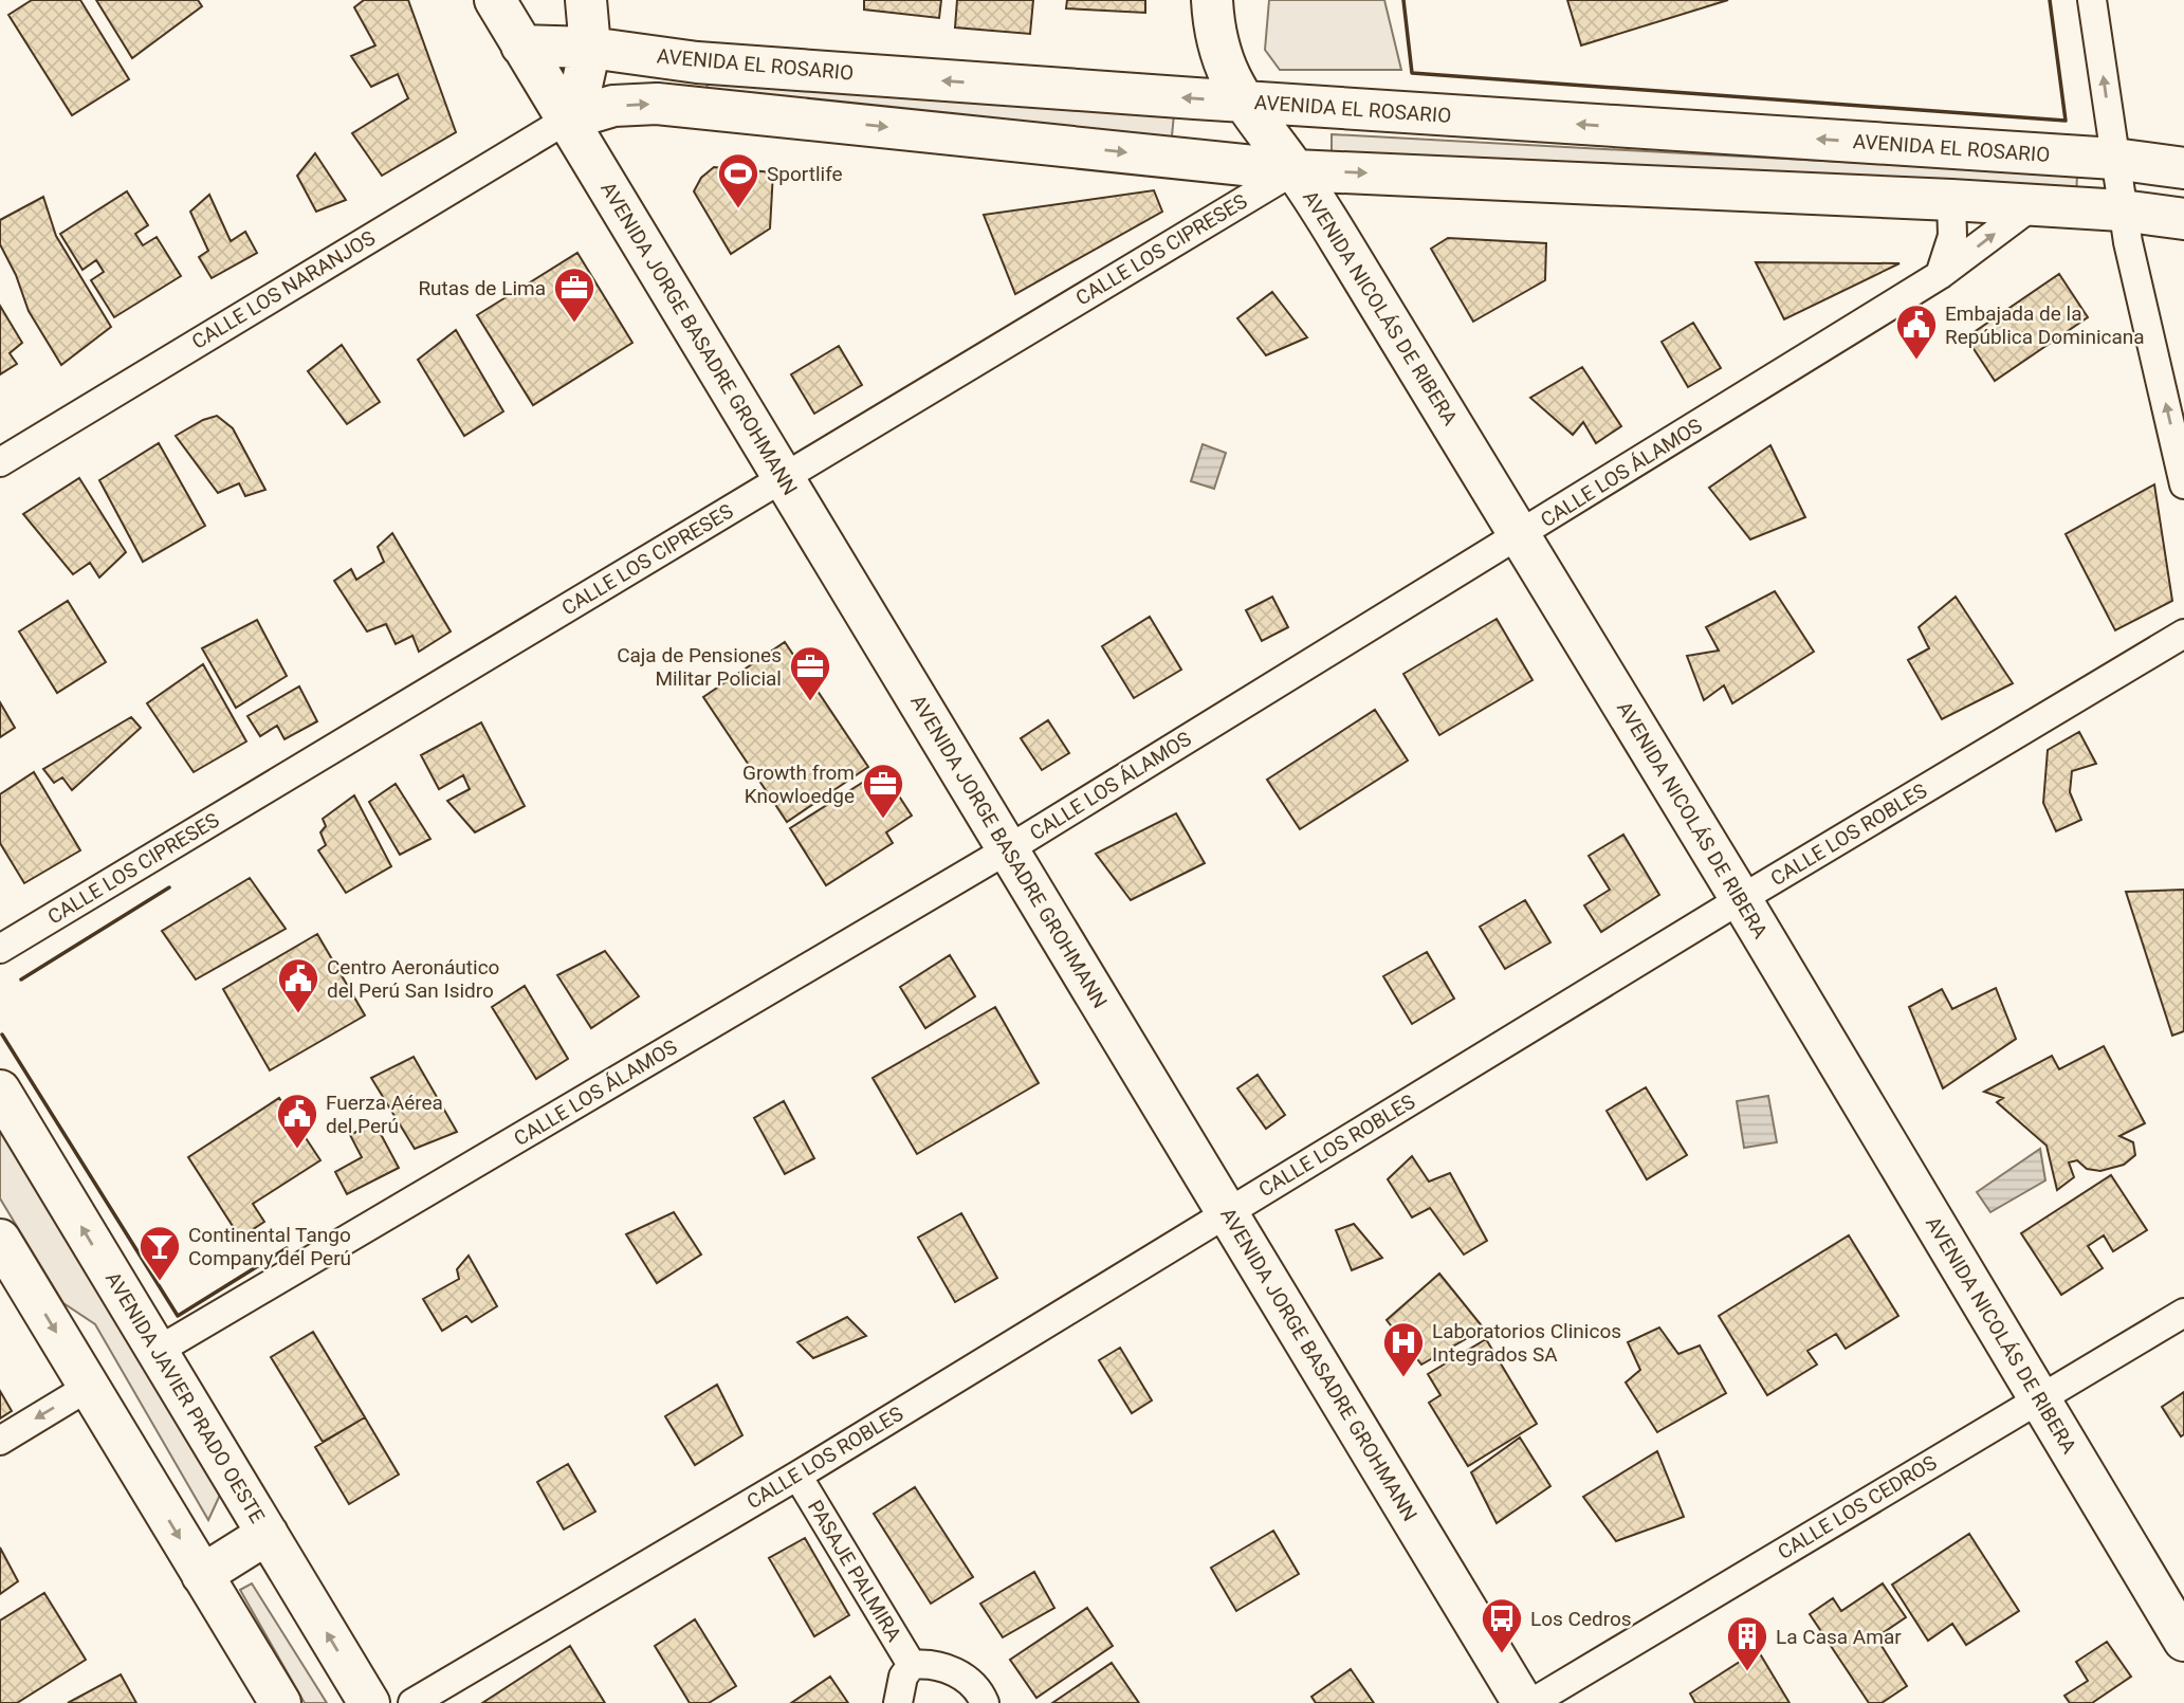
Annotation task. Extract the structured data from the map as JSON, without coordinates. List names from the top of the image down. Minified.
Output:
{"streets":{"street":["AVENIDA EL ROSARIO","CALLE LOS CIPRESES","CALLE LOS NARANJOS","AVENIDA NICOLÁS DE RIBERA","AVENIDA JORGE BASADRE GROHMANN","CALLE LOS ÁLAMOS","CALLE LOS ROBLES","AVENIDA JAVIER PRADO OESTE","CALLE LOS CEDROS","PASAJE PALMIRA"]},"crossings":[["AVENIDA EL ROSARIO","AVENIDA NICOLÁS DE RIBERA"],["AVENIDA EL ROSARIO","AVENIDA JORGE BASADRE GROHMANN"],["CALLE LOS CIPRESES","AVENIDA NICOLÁS DE RIBERA"],["CALLE LOS CIPRESES","AVENIDA JORGE BASADRE GROHMANN"],["CALLE LOS NARANJOS","AVENIDA JORGE BASADRE GROHMANN"],["AVENIDA NICOLÁS DE RIBERA","CALLE LOS ÁLAMOS"],["AVENIDA NICOLÁS DE RIBERA","CALLE LOS ROBLES"],["AVENIDA NICOLÁS DE RIBERA","CALLE LOS CEDROS"],["AVENIDA JORGE BASADRE GROHMANN","CALLE LOS ÁLAMOS"],["AVENIDA JORGE BASADRE GROHMANN","CALLE LOS ROBLES"],["CALLE LOS ÁLAMOS","AVENIDA JAVIER PRADO OESTE"],["CALLE LOS ROBLES","PASAJE PALMIRA"]],"places":{"sports":["Sportlife"],"office":["Rutas de Lima","Caja de Pensiones Militar Policial","Growth from Knowloedge"],"public building":["Embajada de la República Dominicana","Centro Aeronáutico del Perú San Isidro","Fuerza Aérea del Perú"],"bar":["Continental Tango Company del Perú"],"hospital":["Laboratorios Clinicos Integrados SA"],"bus stop":["Los Cedros"],"building":["La Casa Amar"]}}
